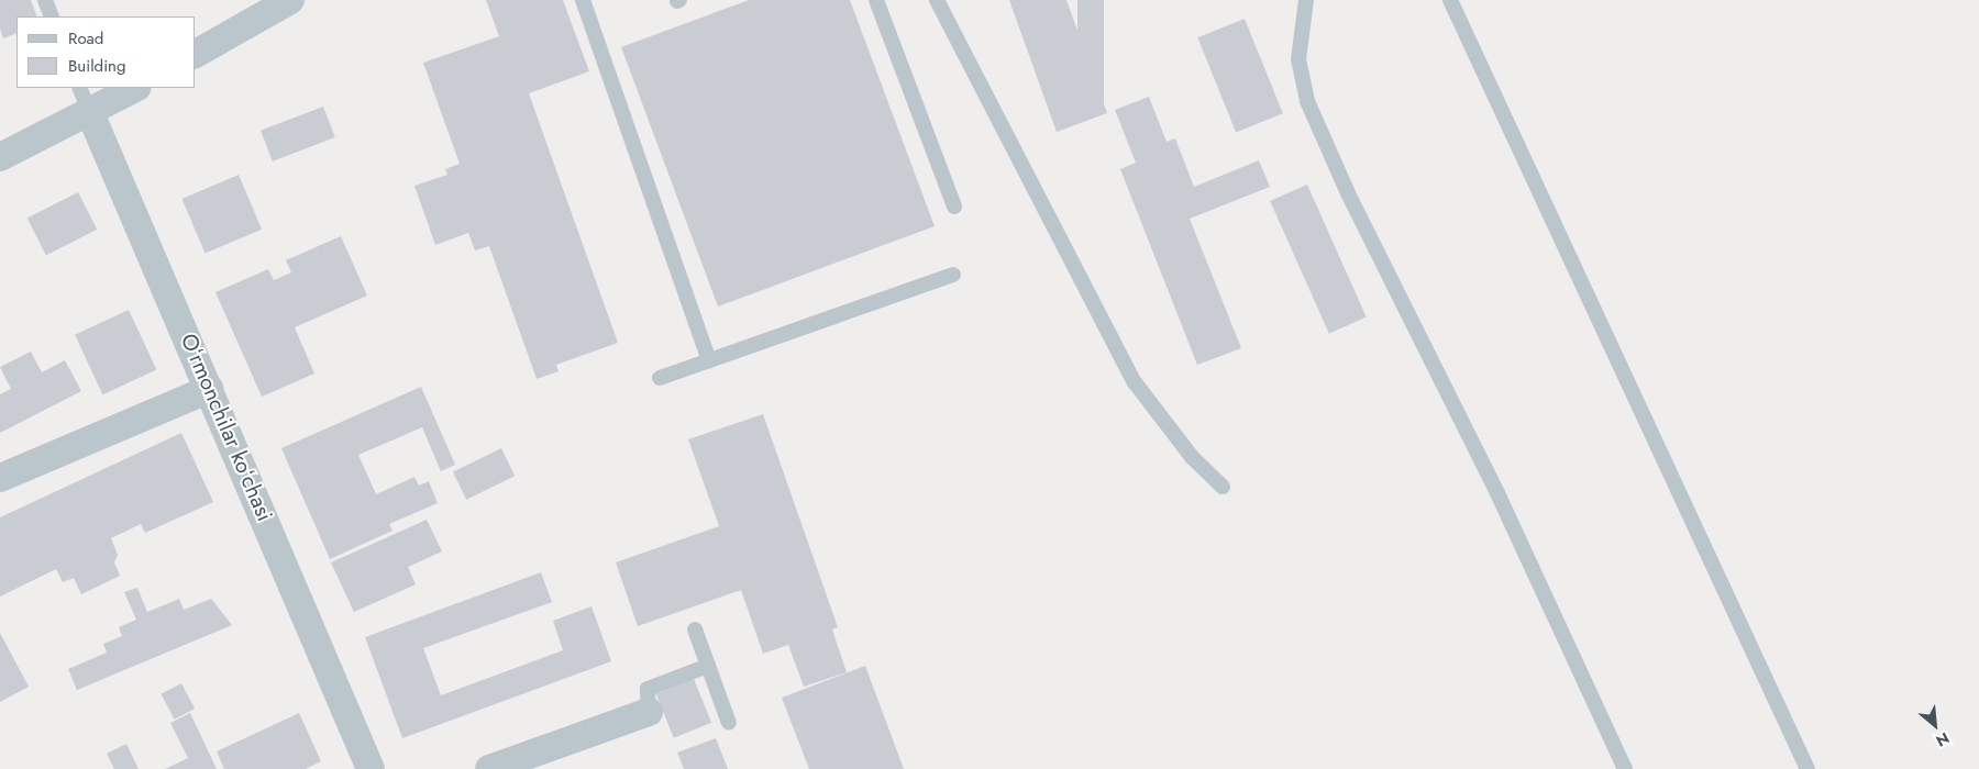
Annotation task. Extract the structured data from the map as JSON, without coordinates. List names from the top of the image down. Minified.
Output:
{"streets":{"street":["Oʻrmonchilar koʻchasi"]},"legend":["Road","Building"],"north":"bottom right"}
